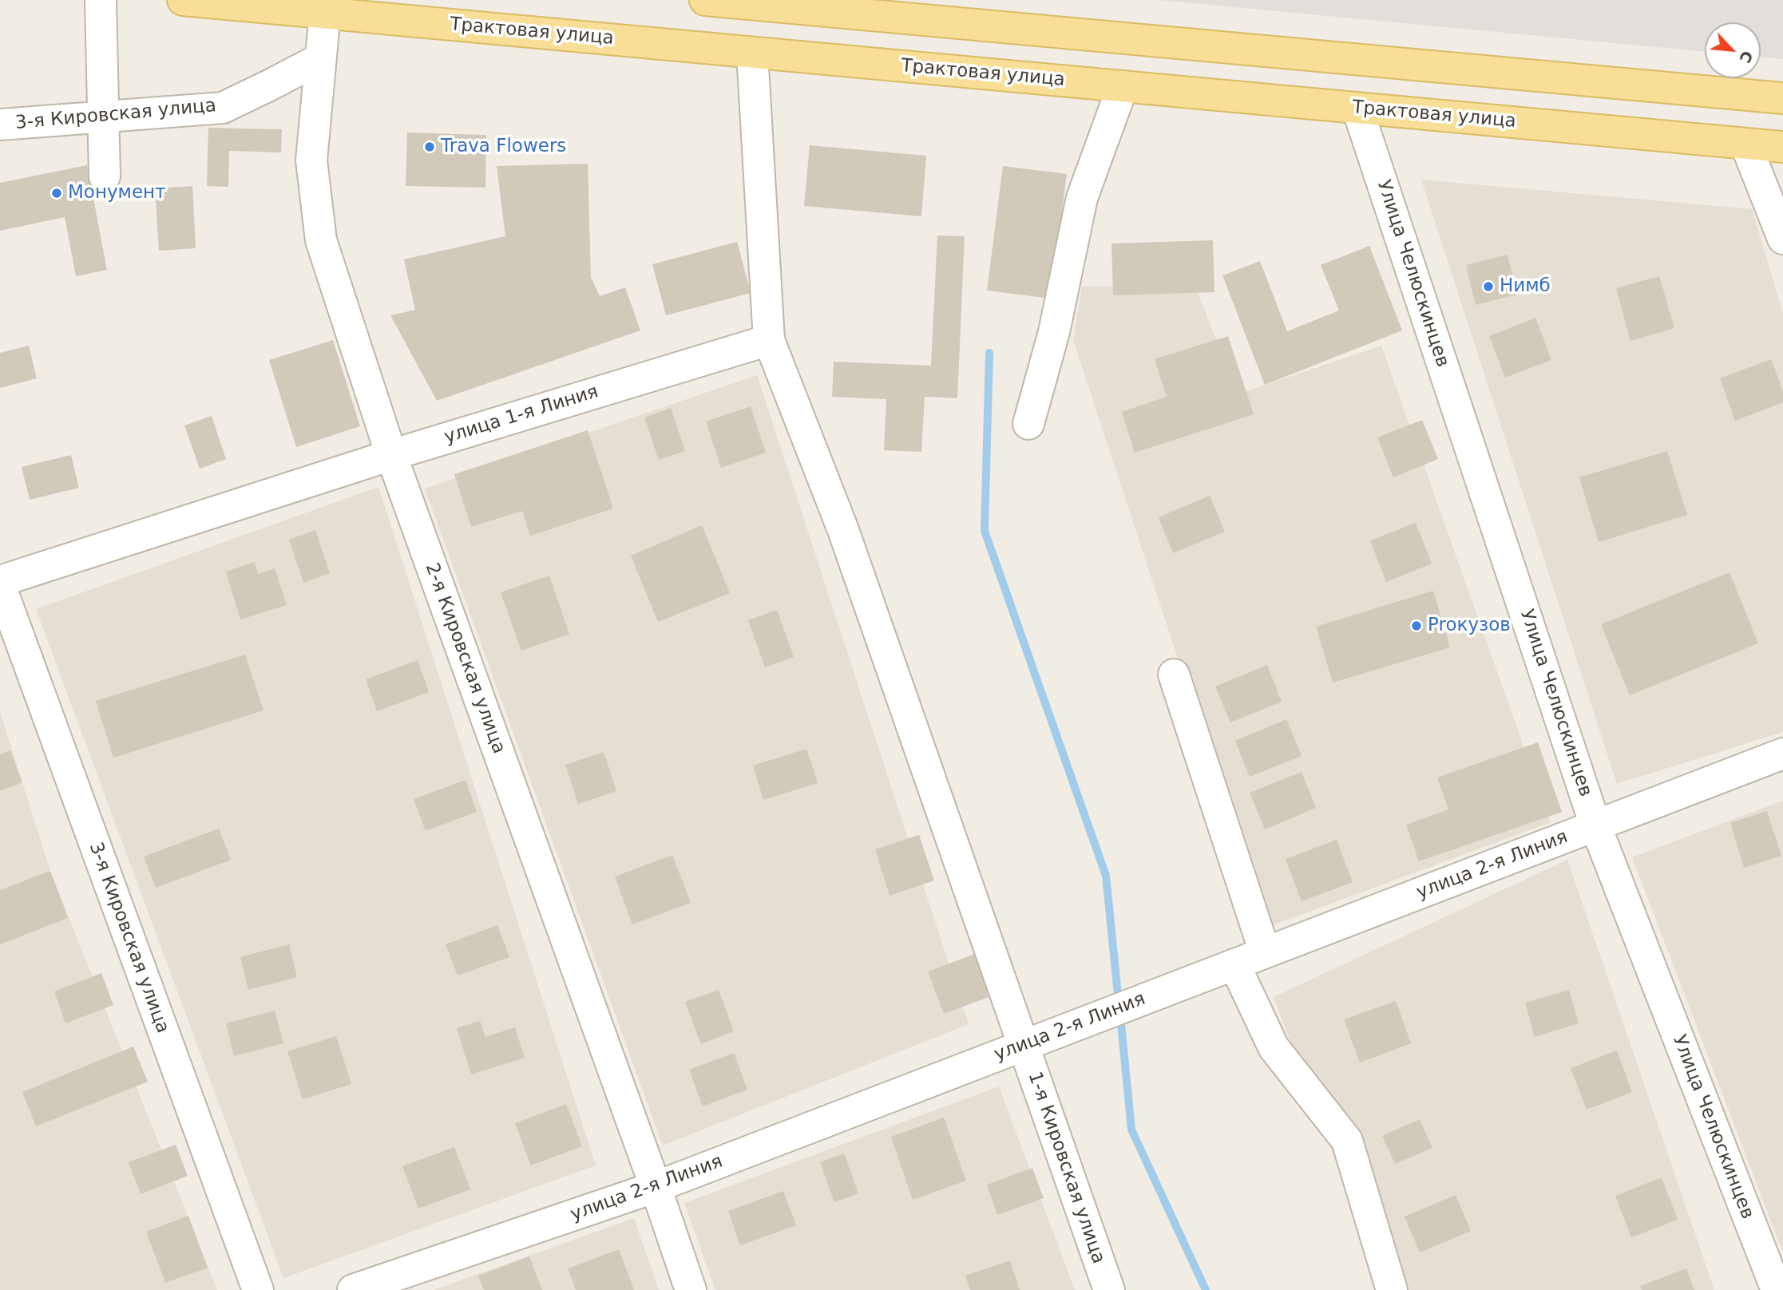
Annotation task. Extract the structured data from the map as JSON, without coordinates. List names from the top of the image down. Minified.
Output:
{"streets":{"main road":["Трактовая улица"],"street":["3-я Кировская улица","Улица Челюскинцев","улица 1-я Линия","2-я Кировская улица","улица 2-я Линия","1-я Кировская улица"]},"crossings":[["Трактовая улица","Улица Челюскинцев"],["Трактовая улица","2-я Кировская улица"],["3-я Кировская улица","2-я Кировская улица"],["Улица Челюскинцев","улица 2-я Линия"],["улица 1-я Линия","2-я Кировская улица"],["улица 1-я Линия","1-я Кировская улица"],["2-я Кировская улица","улица 2-я Линия"],["улица 2-я Линия","1-я Кировская улица"]],"places":["Trava Flowers","Монумент","Нимб","Proкузов"],"north":"bottom right"}
